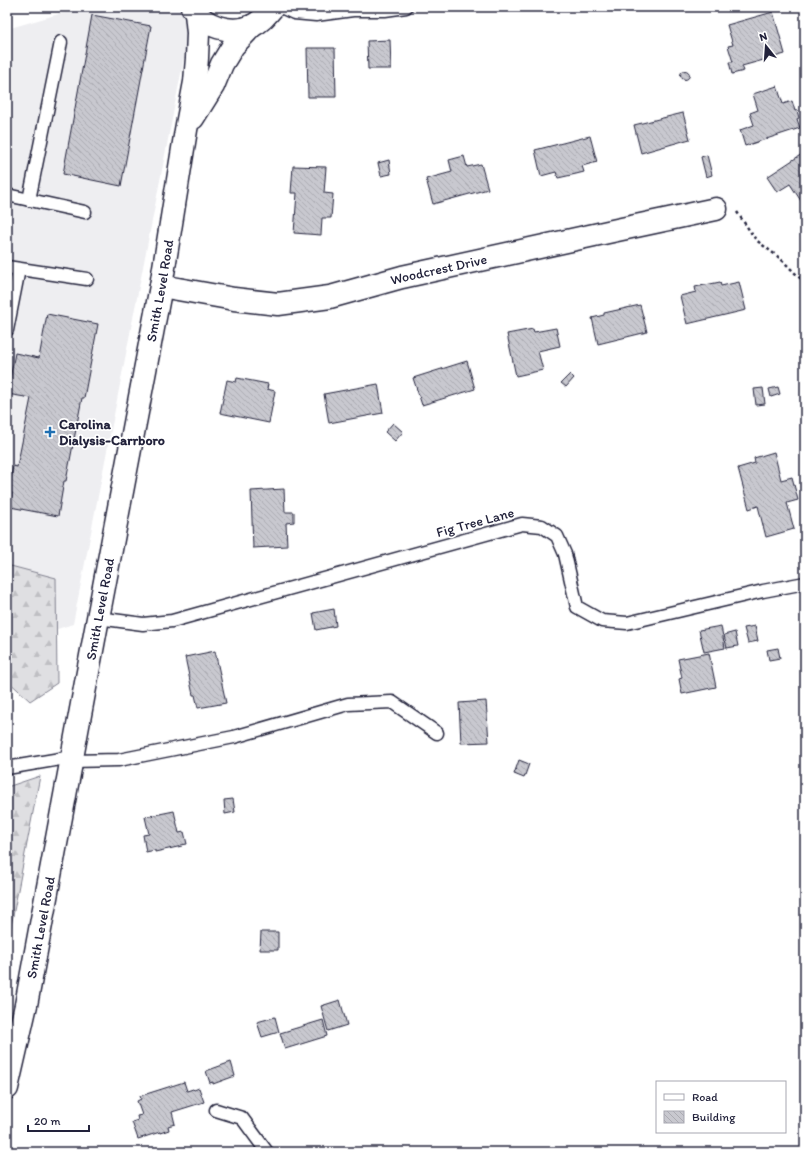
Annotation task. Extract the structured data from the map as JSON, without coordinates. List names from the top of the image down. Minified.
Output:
{"streets":{"main road":["Woodcrest Drive","Smith Level Road"],"lane":["Fig Tree Lane"]},"crossings":[["Woodcrest Drive","Smith Level Road"],["Smith Level Road","Fig Tree Lane"]],"places":{"health":["Carolina Dialysis-Carrboro"]},"legend":["Road","Building"],"scale_bar":"20 m","north":"top"}
